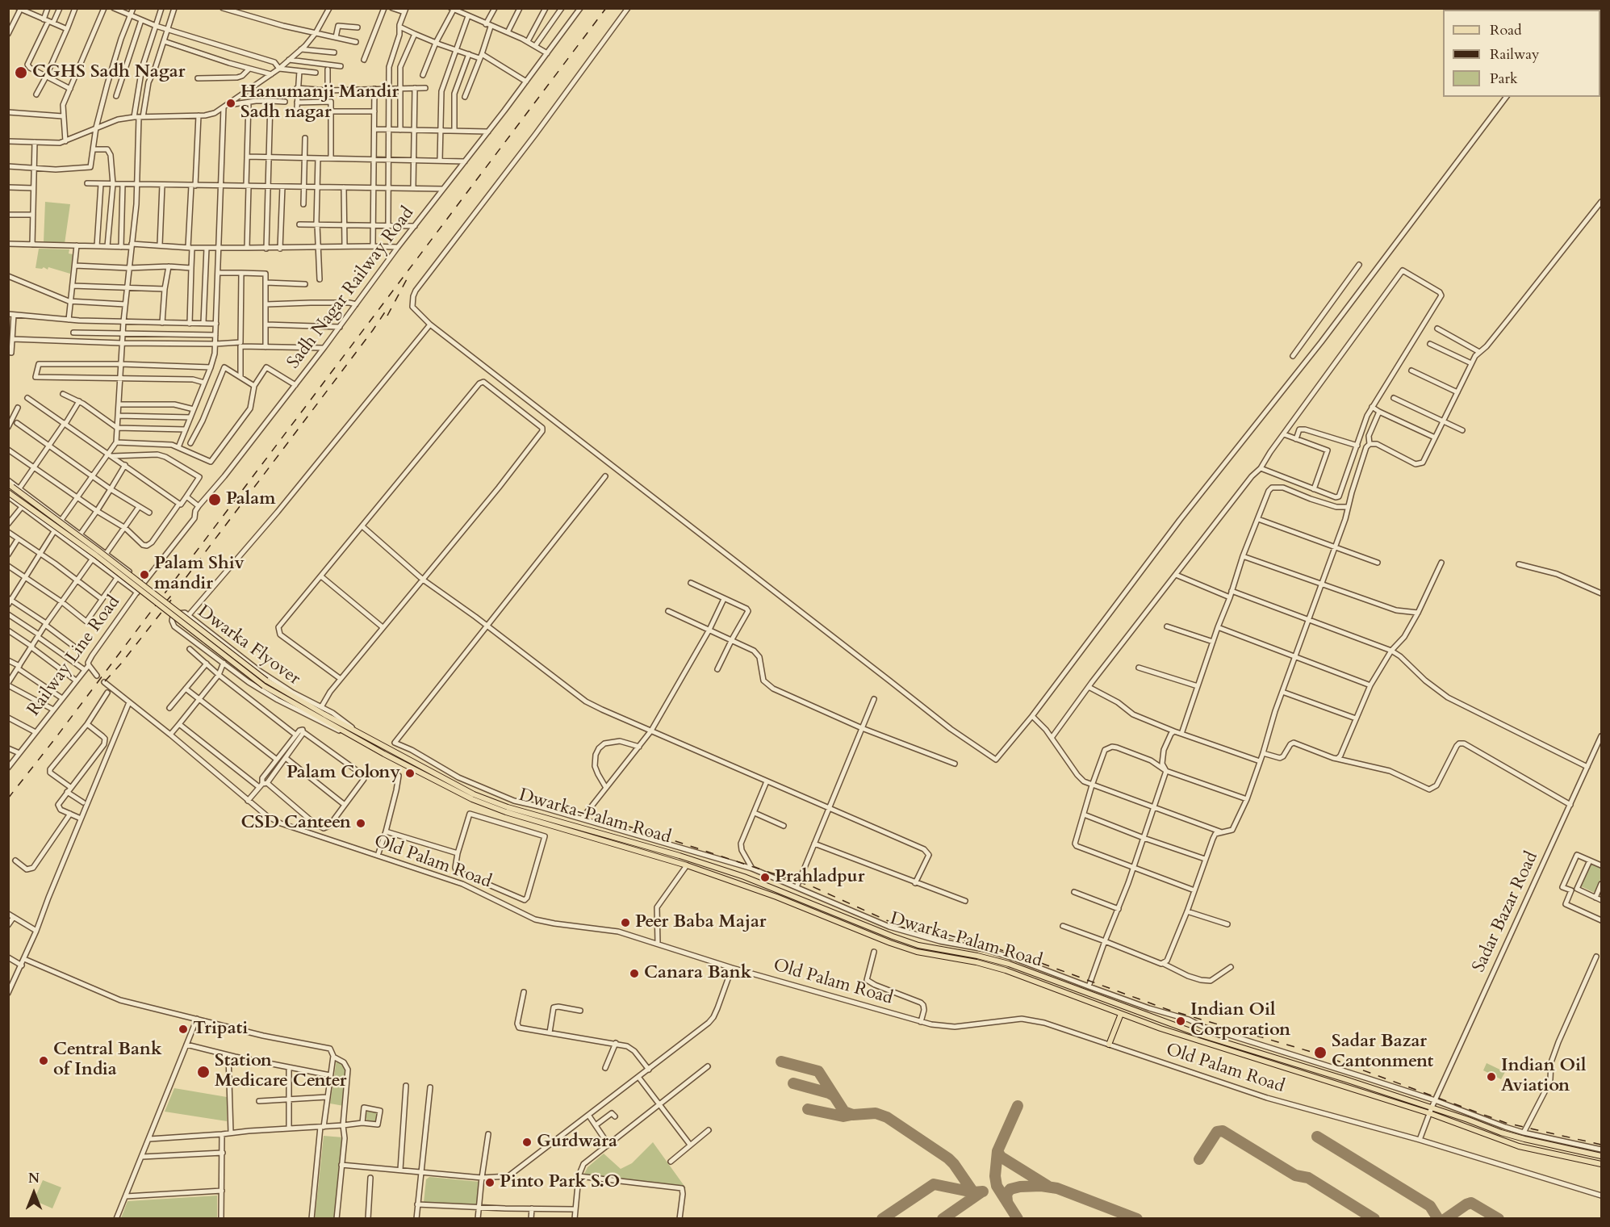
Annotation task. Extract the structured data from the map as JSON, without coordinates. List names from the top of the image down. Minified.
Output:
{"streets":{"main road":["Dwarka Flyover","Dwarka-Palam Road"],"street":["Sadh Nagar Railway Road","Railway Line Road","Old Palam Road","Sadar Bazar Road"]},"crossings":[["Sadh Nagar Railway Road","Railway Line Road"],["Dwarka Flyover","Dwarka-Palam Road"],["Dwarka-Palam Road","Sadar Bazar Road"],["Old Palam Road","Sadar Bazar Road"]],"places":["CGHS Sadh Nagar","Hanumanji Mandir Sadh nagar","Palam","Palam Shiv mandir","Palam Colony","CSD Canteen","Prahladpur","Peer Baba Majar","Canara Bank","Indian Oil Corporation","Tripati","Sadar Bazar Cantonment","Central Bank of India","Station Medicare Center","Indian Oil Aviation","Gurdwara","Pinto Park S.O"],"legend":["Road","Railway","Park"],"north":"top"}
